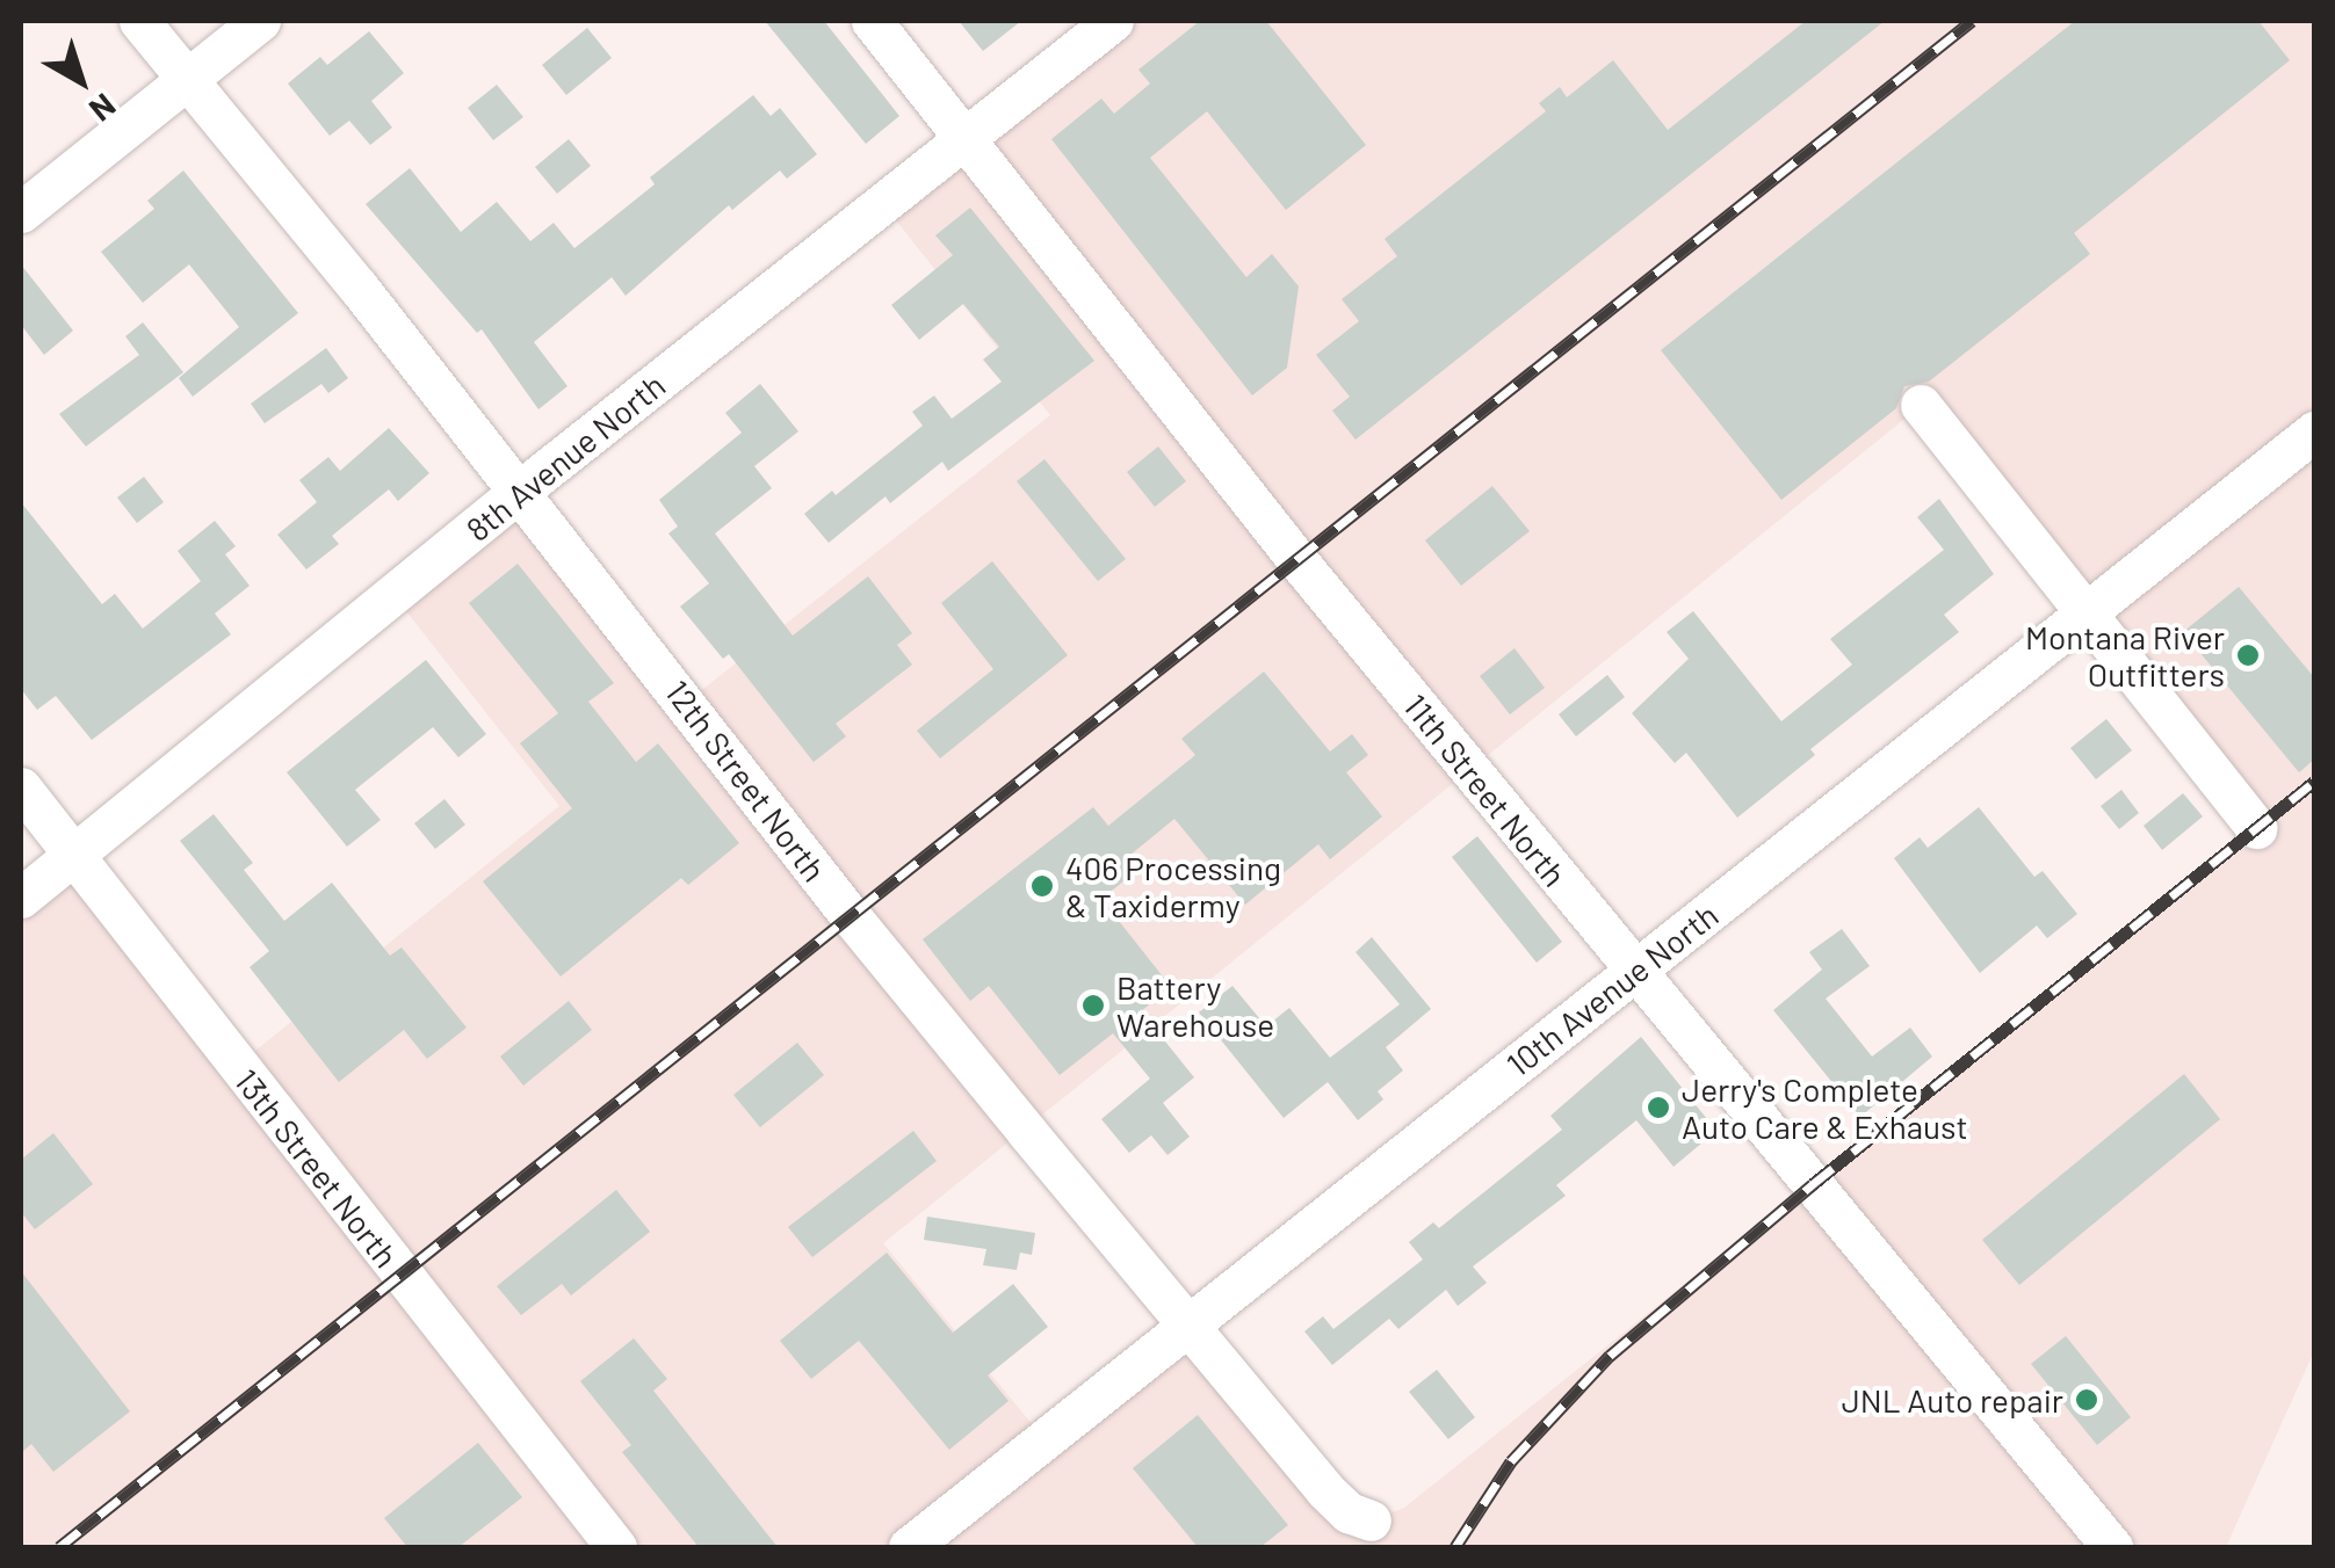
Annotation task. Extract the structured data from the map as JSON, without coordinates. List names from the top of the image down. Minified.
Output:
{"streets":{"street":["8th Avenue North","12th Street North","11th Street North","10th Avenue North","13th Street North"]},"crossings":[["8th Avenue North","12th Street North"],["8th Avenue North","11th Street North"],["8th Avenue North","13th Street North"],["12th Street North","10th Avenue North"],["11th Street North","10th Avenue North"]],"places":["Montana River Outfitters","406 Processing & Taxidermy","Battery Warehouse","Jerry's Complete Auto Care & Exhaust","JNL Auto repair"],"north":"bottom right"}
